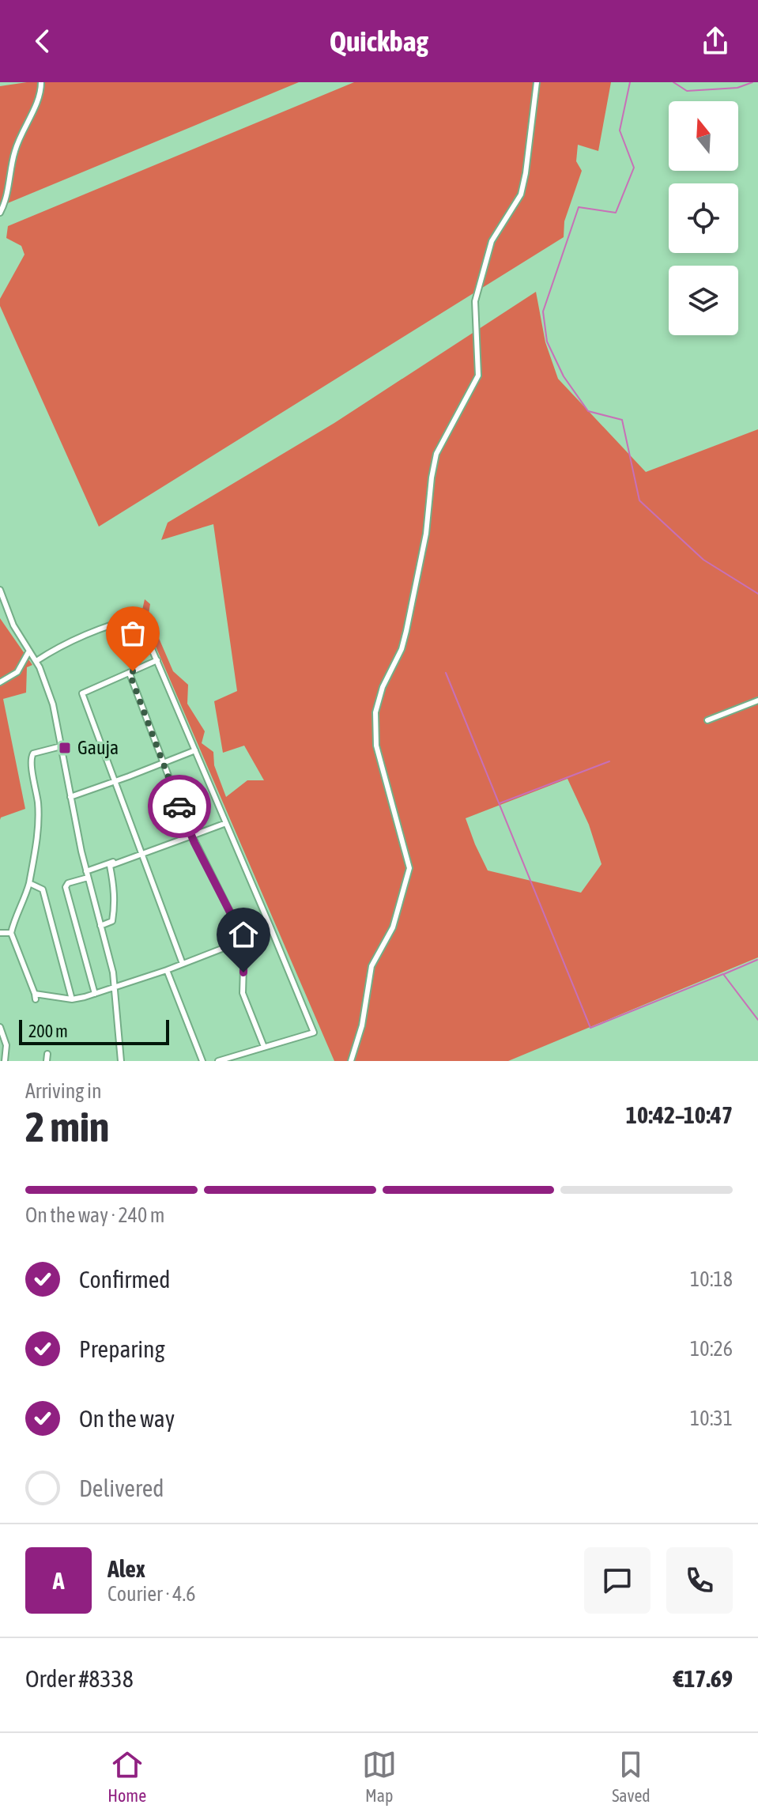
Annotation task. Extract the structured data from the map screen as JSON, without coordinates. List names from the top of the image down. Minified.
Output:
{"places":{"transit":["Gauja"]},"scale_bar":"200 m","north":"top","page":{"header":"Quickbag","scale":"200 m","heading":["2 min","Arriving in","10:42–10:47"],"panel":["Alex","Courier · 4.6","Order #8338","€17.69"],"bar":"On the way · 240 m","list":[["Confirmed","10:18"],["Preparing","10:26"],["On the way","10:31"],"Delivered"],"round":"A","tabs":["Home","Map","Saved"]}}
